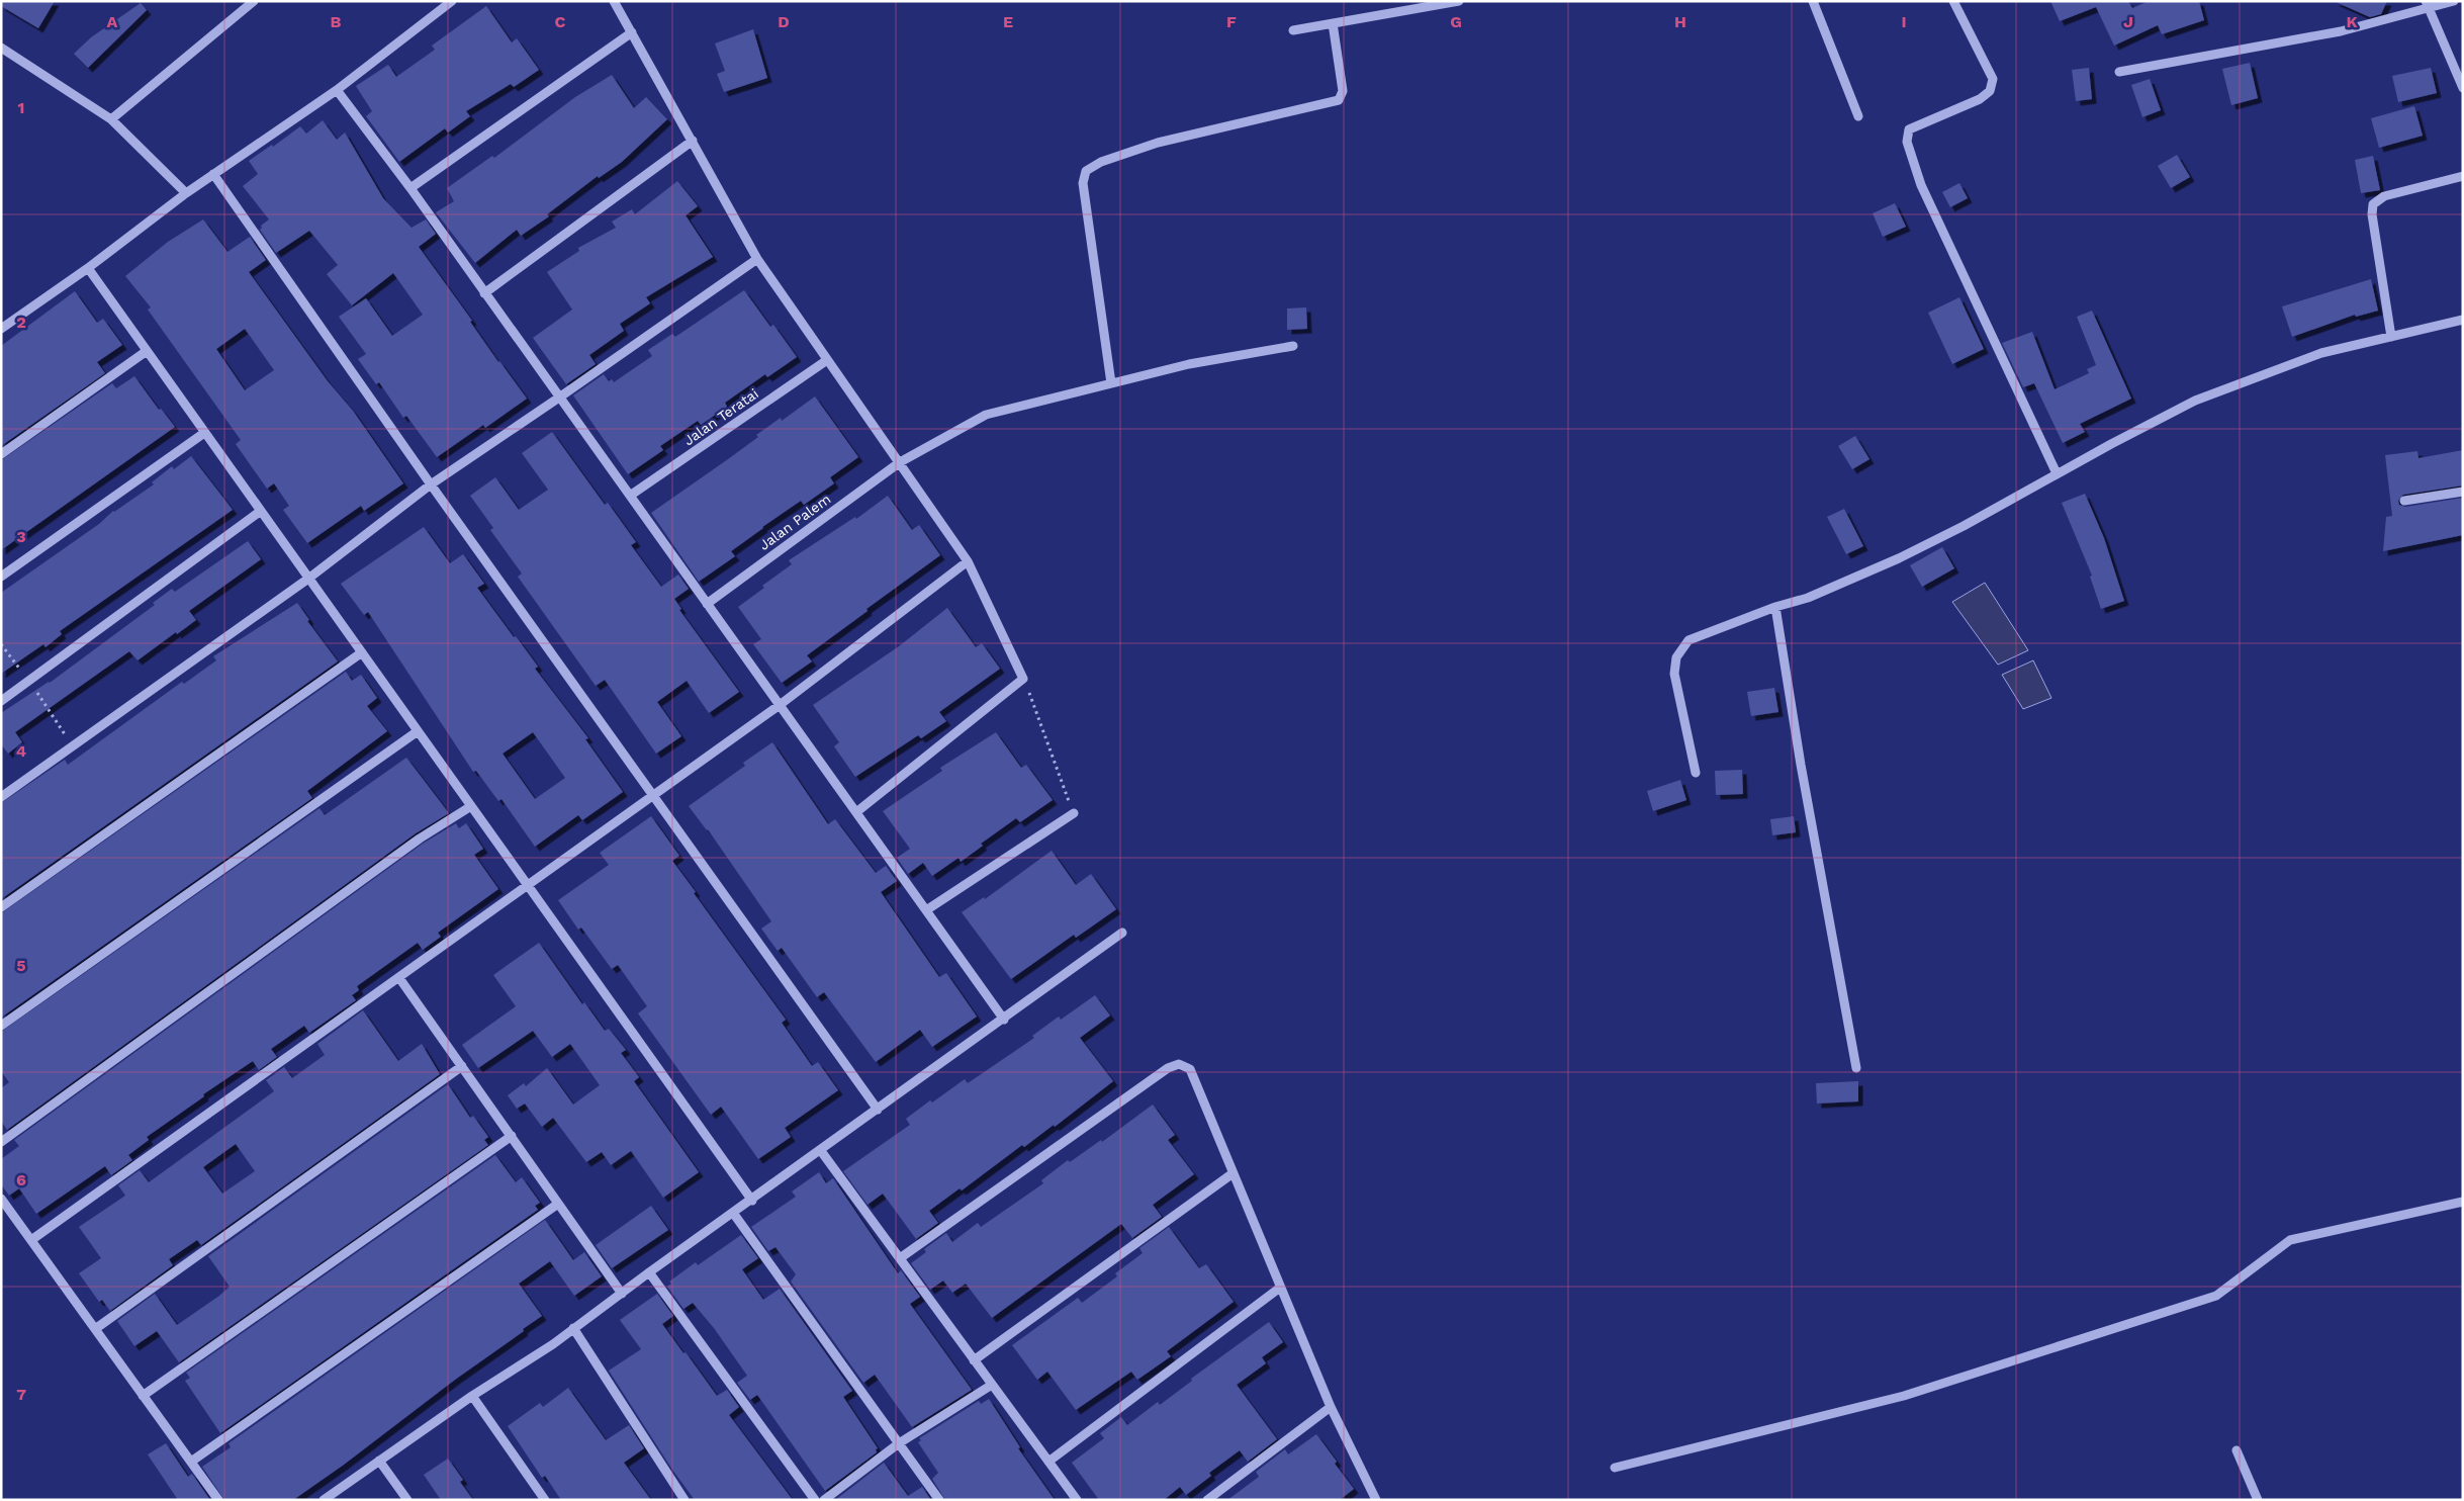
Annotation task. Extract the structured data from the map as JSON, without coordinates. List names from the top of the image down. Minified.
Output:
{"streets":{"street":["Jalan Teratai","Jalan Palem"]},"grid":{"columns":["A","B","C","D","E","F","G","H","I","J","K"],"rows":["1","2","3","4","5","6","7"]}}
